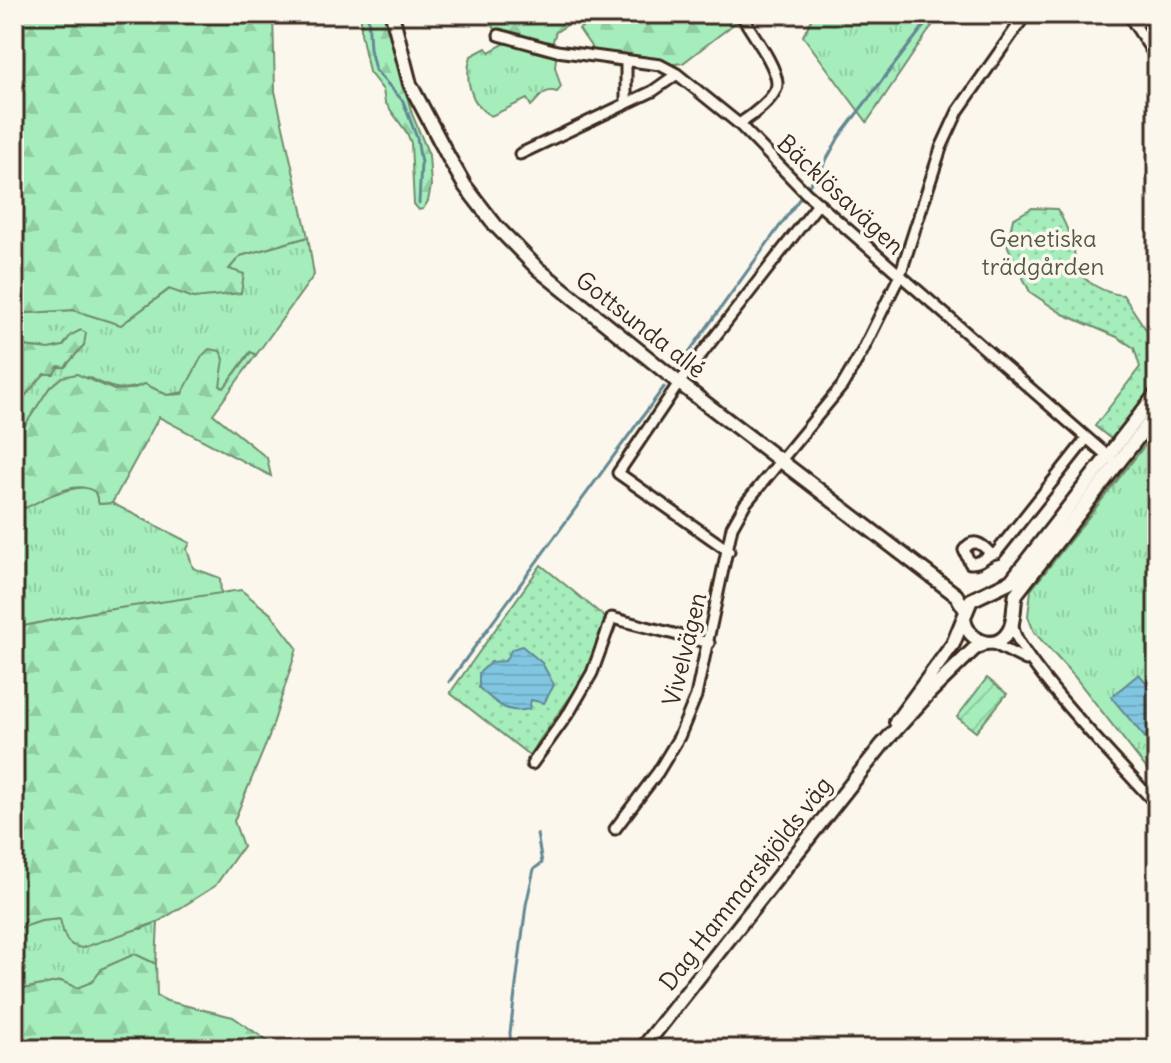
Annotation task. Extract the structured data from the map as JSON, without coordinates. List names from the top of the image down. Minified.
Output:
{"streets":{"main road":["Gottsunda allé","Dag Hammarskjölds väg"],"street":["Bäcklösavägen","Vivelvägen"]},"crossings":[["Bäcklösavägen","Vivelvägen"],["Bäcklösavägen","Dag Hammarskjölds väg"],["Gottsunda allé","Vivelvägen"],["Gottsunda allé","Dag Hammarskjölds väg"]],"parks":["Genetiska trädgården"]}
